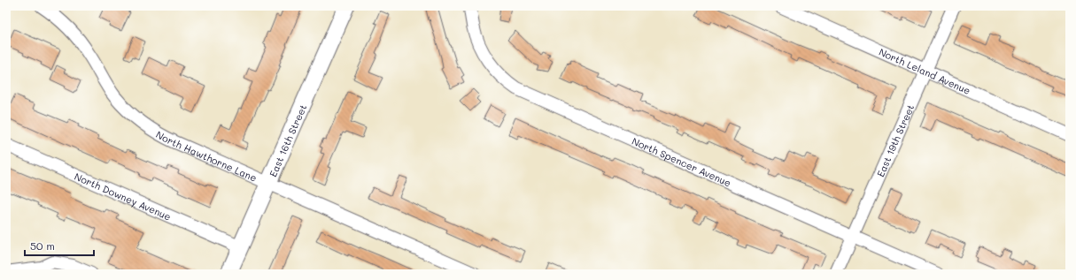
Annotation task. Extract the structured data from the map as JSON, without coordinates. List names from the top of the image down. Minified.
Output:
{"streets":{"main road":["East 16th Street"],"street":["North Leland Avenue","East 19th Street","North Hawthorne Lane","North Spencer Avenue","North Downey Avenue"]},"crossings":[["North Leland Avenue","East 19th Street"],["East 19th Street","North Spencer Avenue"],["East 16th Street","North Hawthorne Lane"],["East 16th Street","North Downey Avenue"]],"scale_bar":"50 m"}
